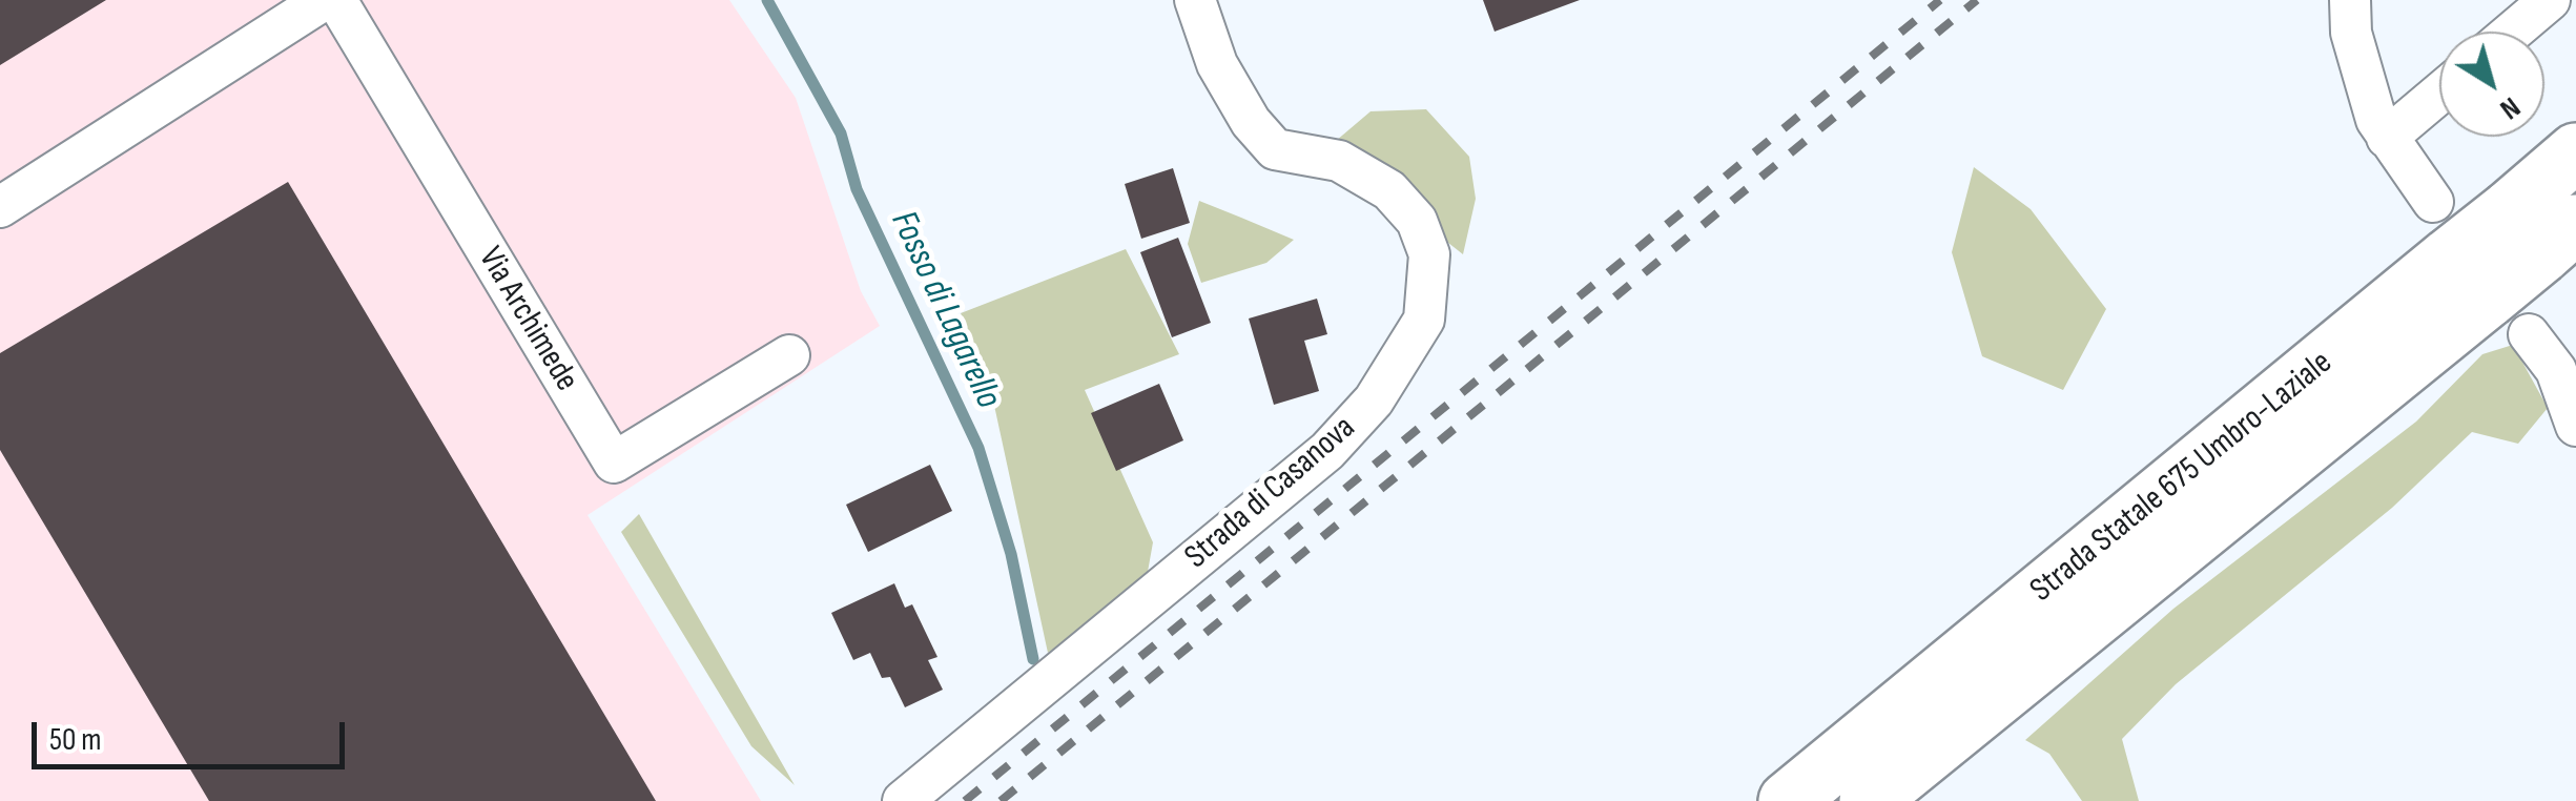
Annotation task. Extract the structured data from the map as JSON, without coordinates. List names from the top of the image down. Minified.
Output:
{"streets":{"highway":["Strada Statale 675 Umbro-Laziale"],"street":["Via Archimede","Strada di Casanova"]},"water":["Fosso di Lagarello"],"scale_bar":"50 m","north":"bottom right"}
